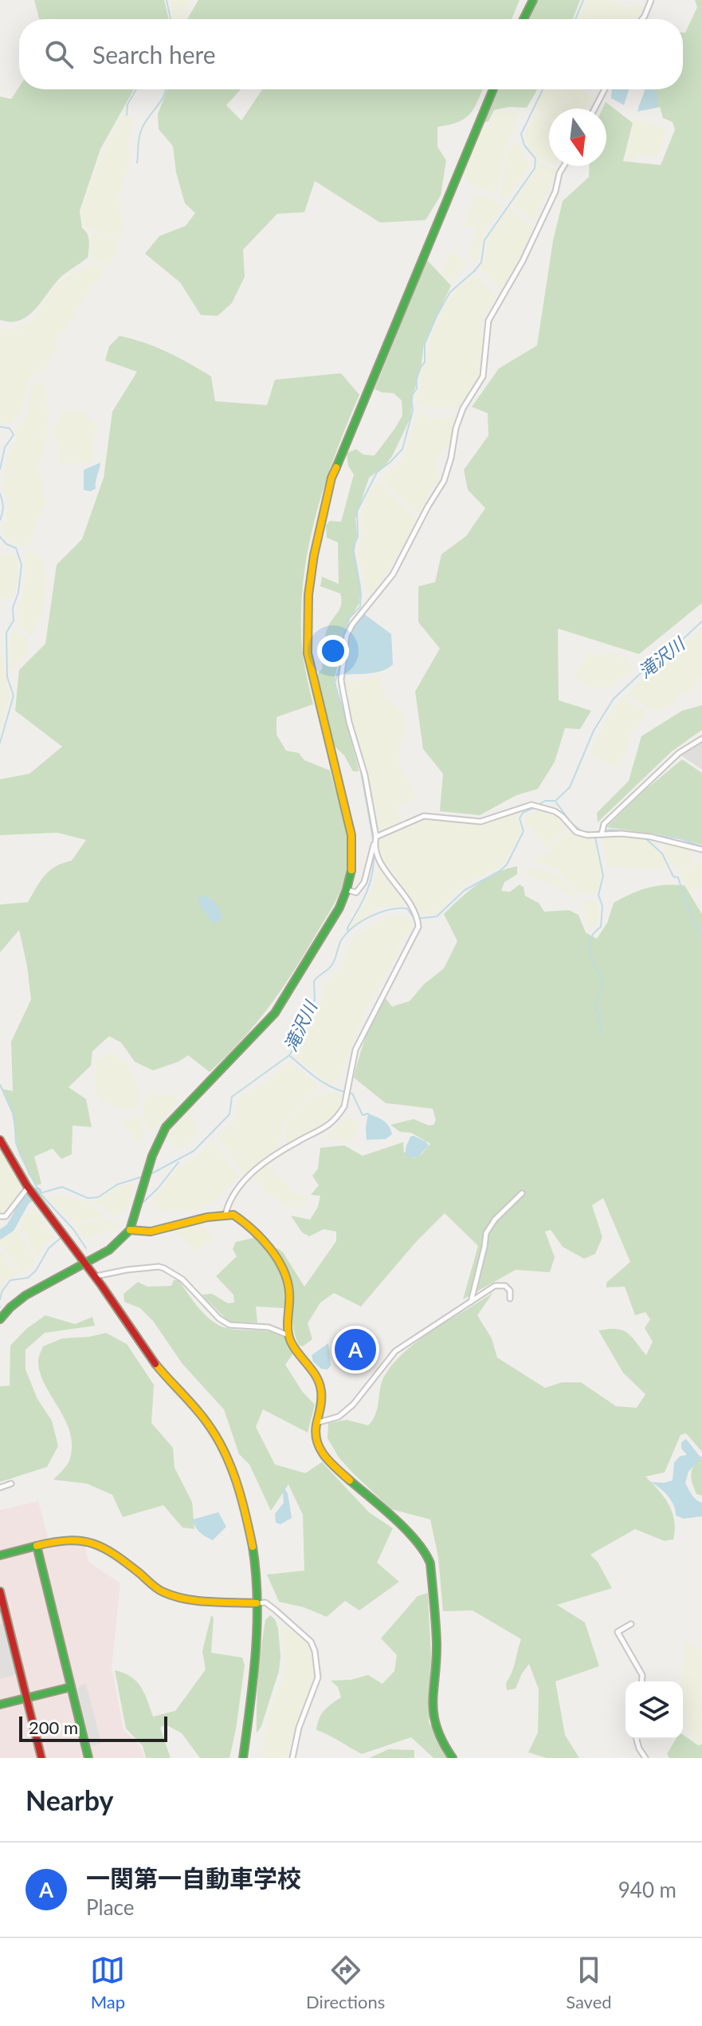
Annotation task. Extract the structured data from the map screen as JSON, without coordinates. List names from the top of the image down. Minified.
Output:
{"water":["滝沢川"],"scale_bar":"200 m","north":"bottom","page":{"search":"Search here","pins":"A","scale":"200 m","heading":"Nearby","list":[{"mark":"A","name":"一関第一自動車学校","note":"Place","value":"940 m"}],"nav":["Map","Directions","Saved"]}}
